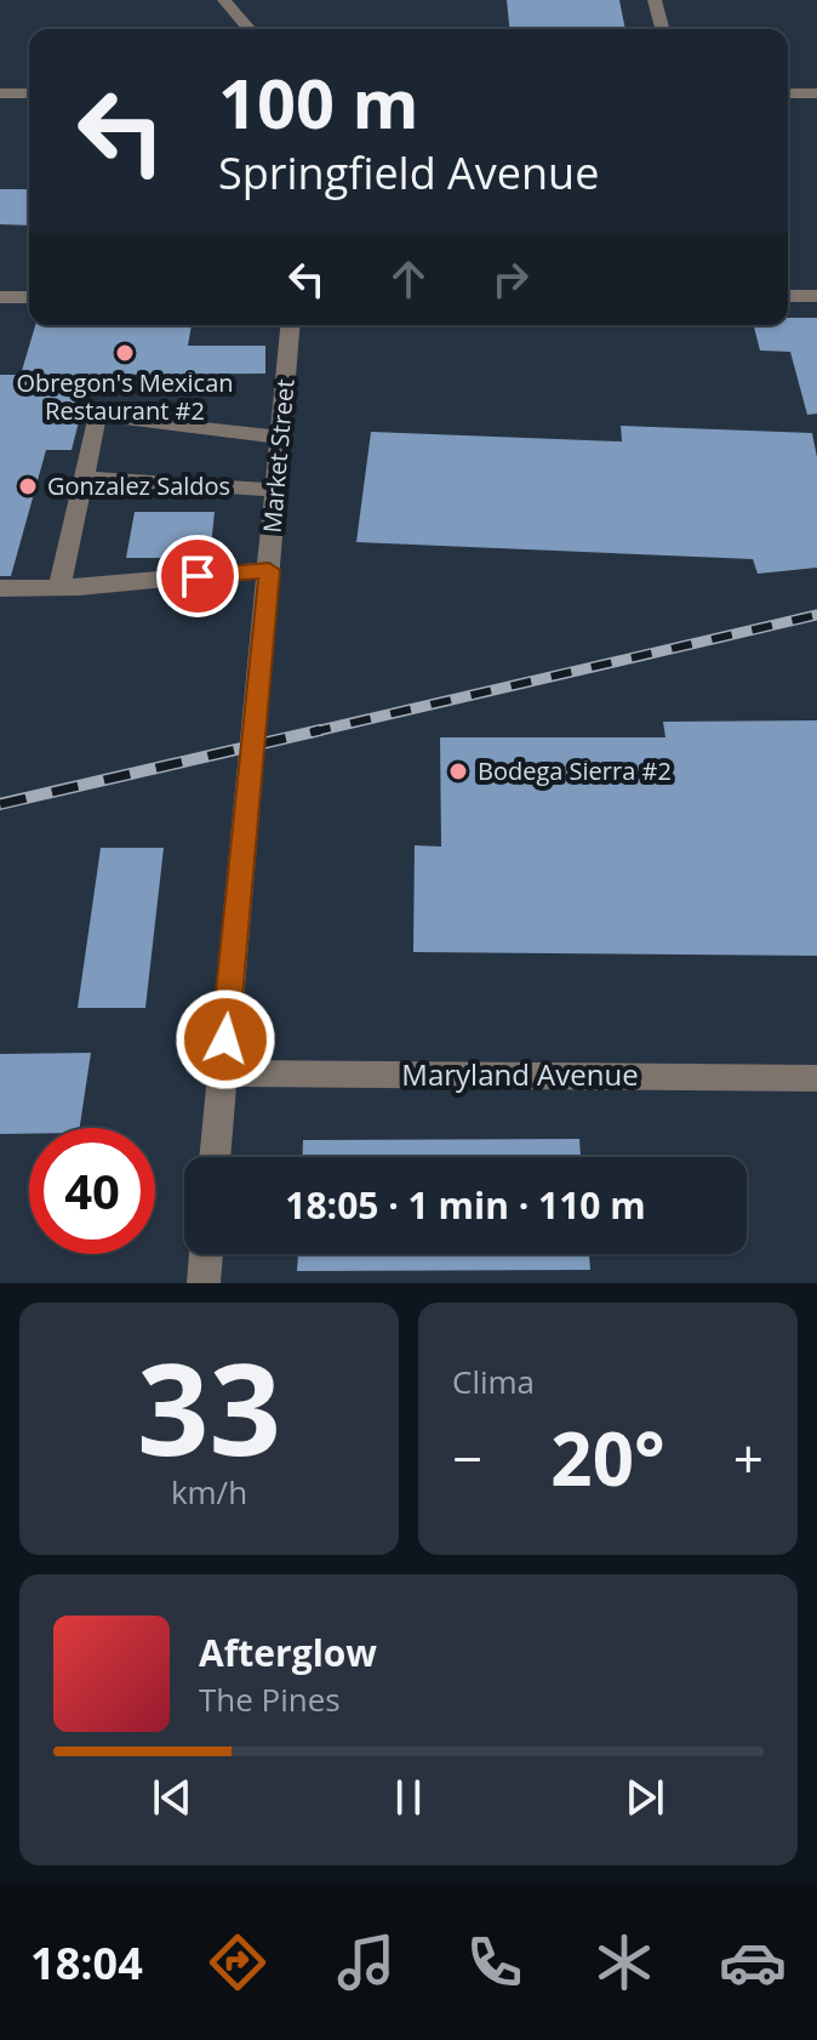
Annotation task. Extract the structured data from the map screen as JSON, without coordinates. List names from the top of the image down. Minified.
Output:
{"streets":{"street":["Market Street","Maryland Avenue"]},"crossings":[["Market Street","Maryland Avenue"]],"places":["Obregon's Mexican Restaurant #2","Gonzalez Saldos","Bodega Sierra #2"],"page":{"turn":["100 m","Springfield Avenue"],"limit":"40","trip":"18:05 · 1 min · 110 m","tile":[["33","km/h"],"Clima"],"heat":["−","20°","+"],"song":["Afterglow","The Pines"],"tabs":"18:04"}}
